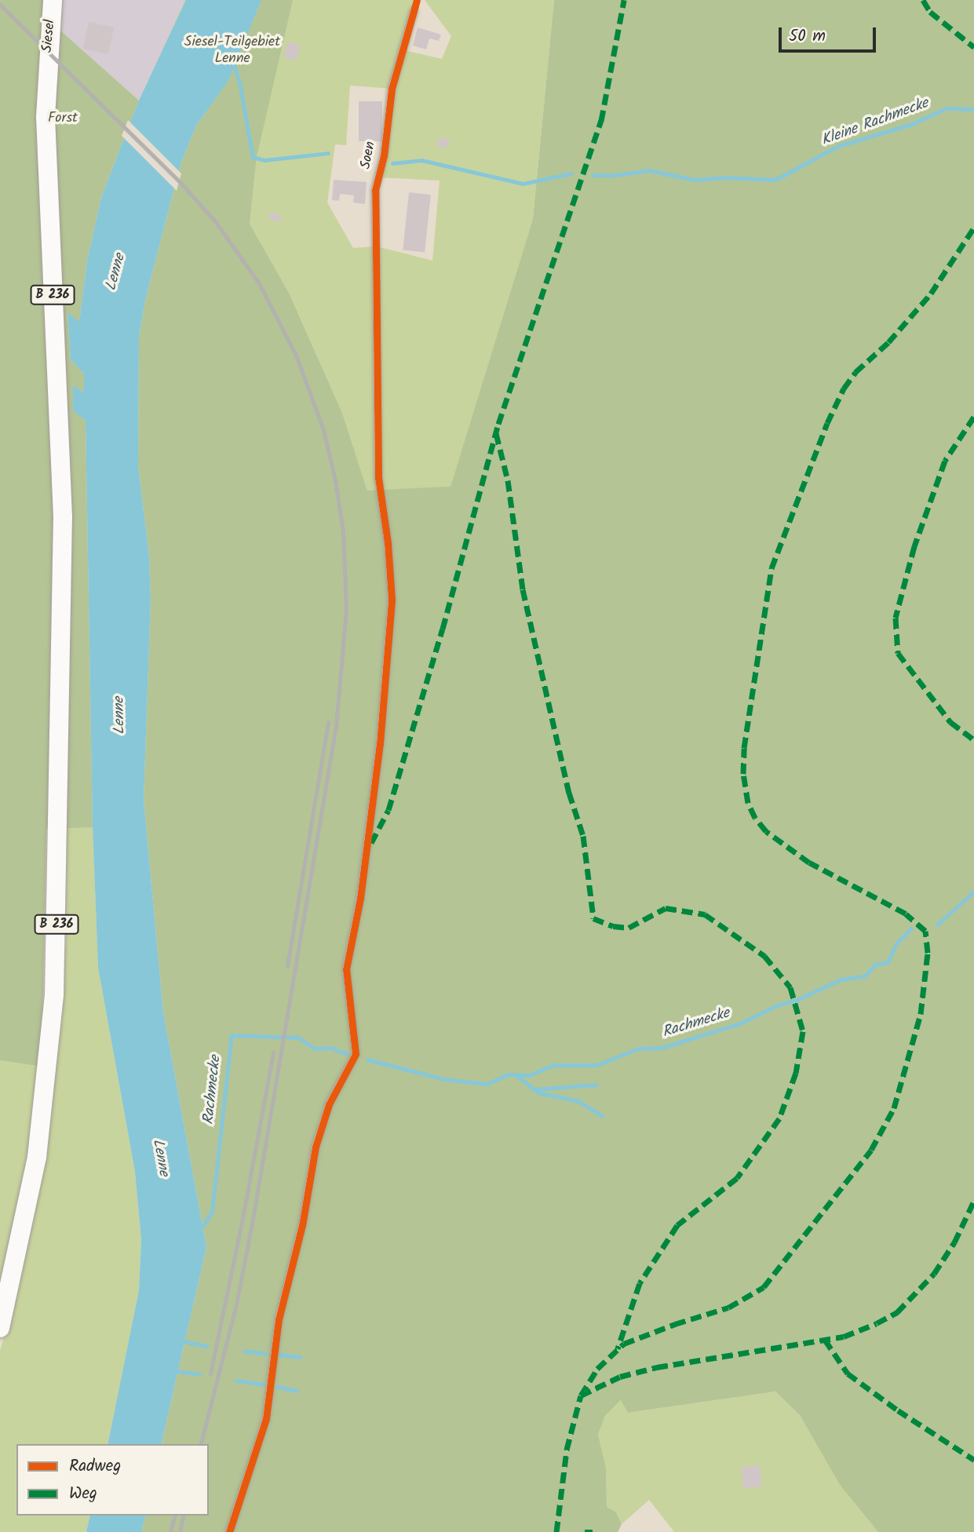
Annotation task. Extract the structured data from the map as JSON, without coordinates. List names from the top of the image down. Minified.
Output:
{"streets":{"main road":["Siesel","B 236"],"lane":["Soen"]},"water":["Kleine Rachmecke","Lenne","Rachmecke"],"parks":["Siesel-Teilgebiet Lenne","Forst"],"legend":["Radweg","Weg"],"scale_bar":"50 m"}
